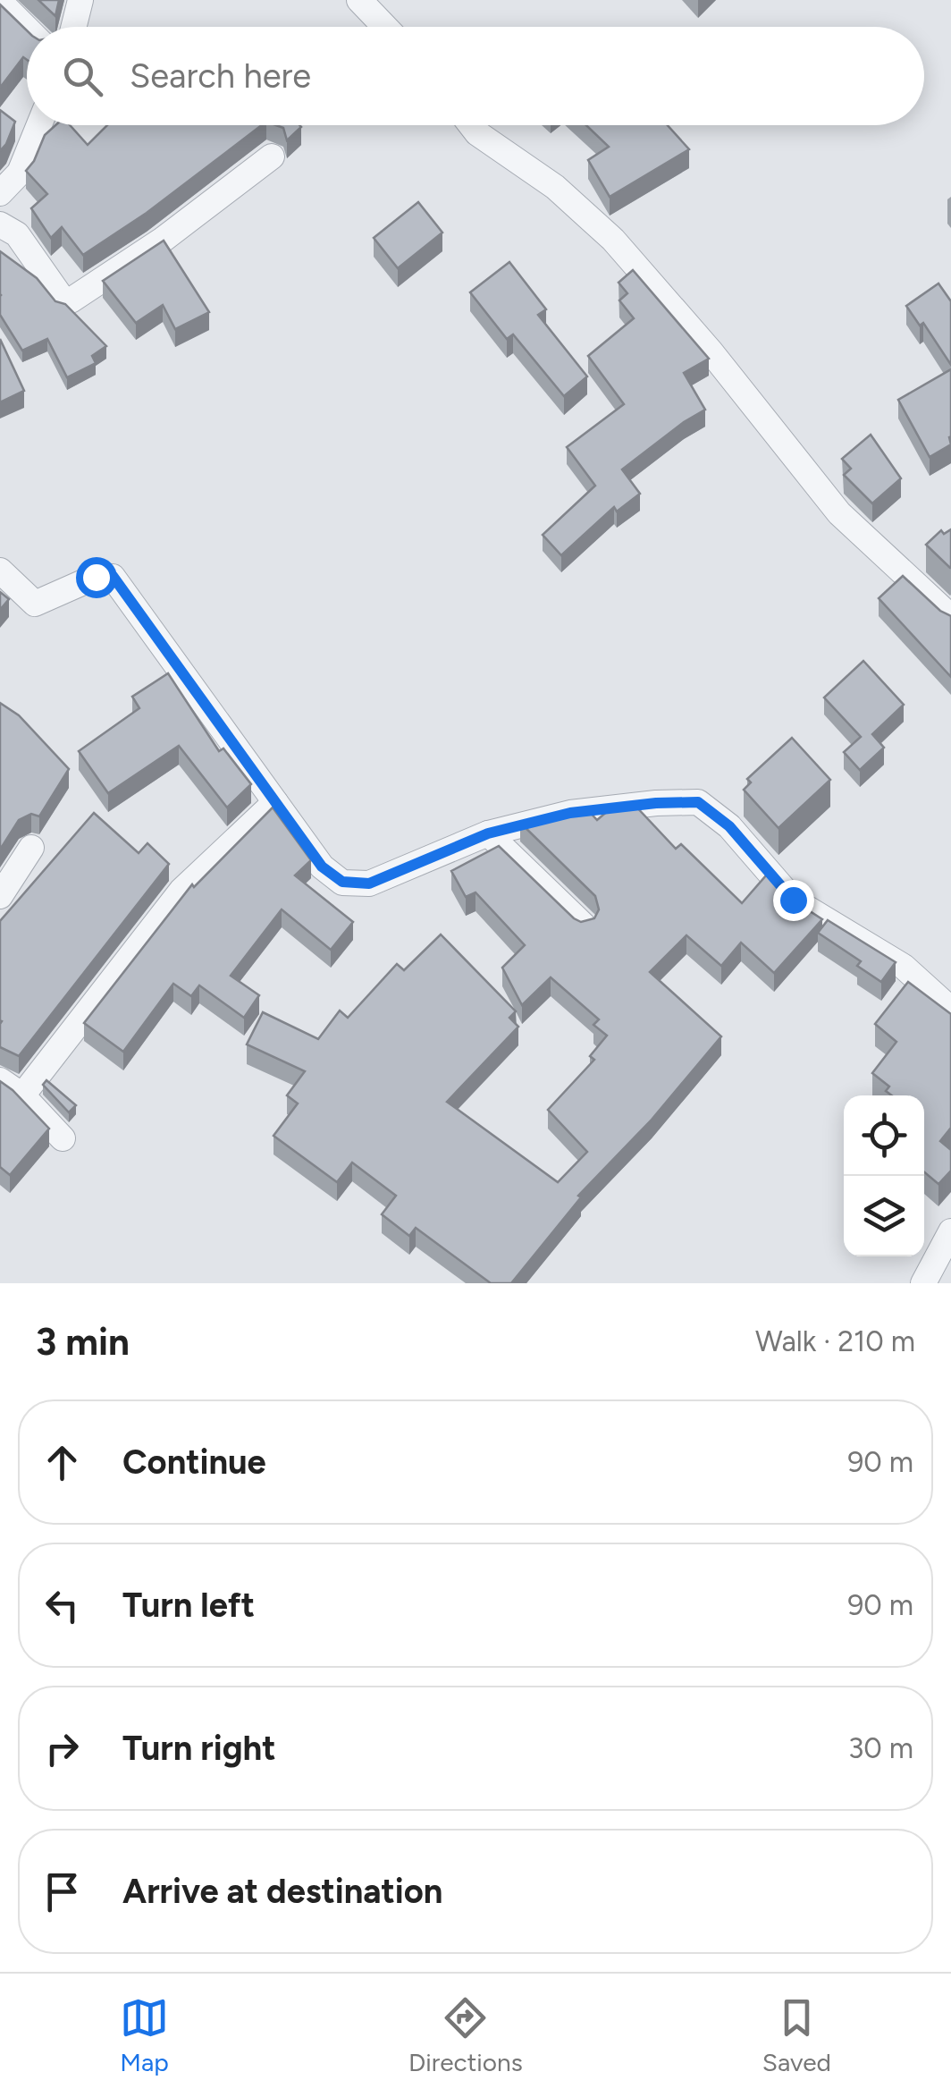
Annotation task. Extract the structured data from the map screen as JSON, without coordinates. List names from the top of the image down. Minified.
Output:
{"page":{"search":"Search here","heading":["3 min","Walk · 210 m"],"list":[["Continue","90 m"],["Turn left","90 m"],["Turn right","30 m"],"Arrive at destination"],"nav":["Map","Directions","Saved"]}}
